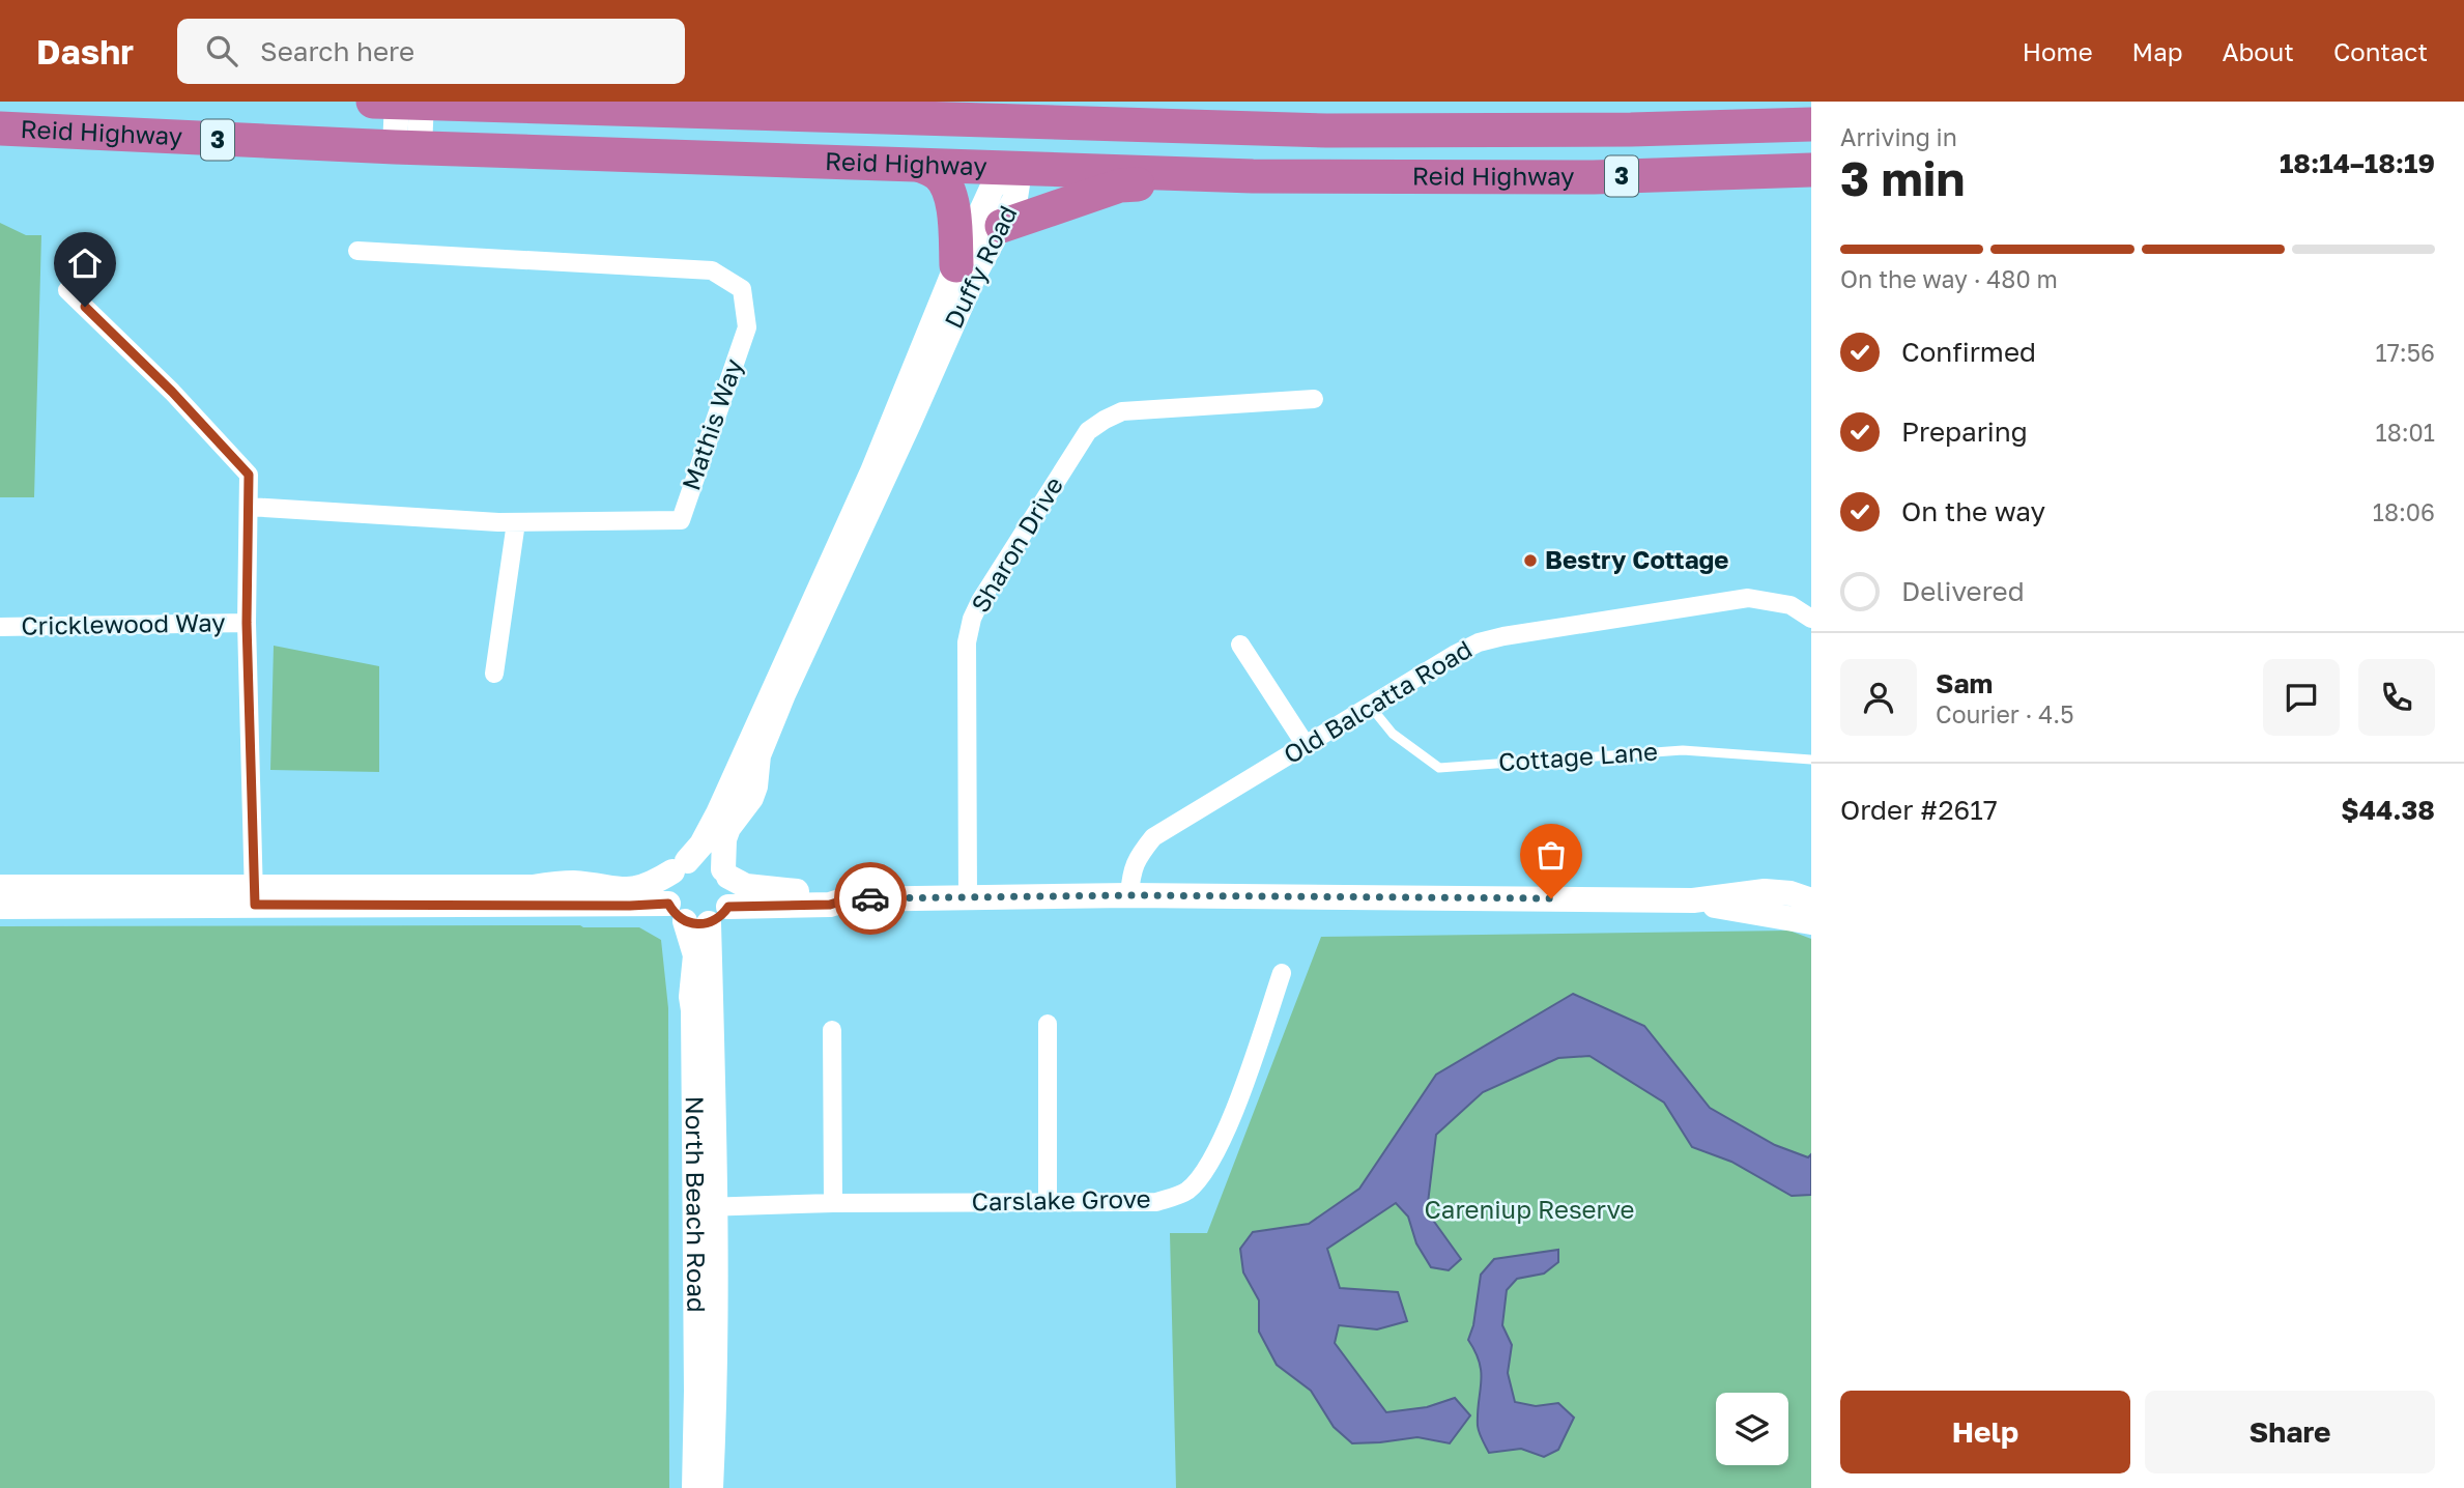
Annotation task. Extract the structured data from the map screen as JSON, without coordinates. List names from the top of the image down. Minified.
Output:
{"streets":{"highway":["Reid Highway","3"],"main road":["Duffy Road","North Beach Road"],"street":["Mathis Way","Sharon Drive","Cricklewood Way","Old Balcatta Road","Carslake Grove"],"lane":["Cottage Lane"]},"crossings":[["Reid Highway","Duffy Road"],["Duffy Road","North Beach Road"],["Old Balcatta Road","Cottage Lane"],["Carslake Grove","North Beach Road"]],"parks":["Careniup Reserve"],"places":["Bestry Cottage"],"page":{"header":"Dashr","search":"Search here","nav":["Home","Map","About","Contact"],"heading":["3 min","Arriving in","18:14–18:19"],"panel":["Sam","Courier · 4.5","Order #2617","$44.38"],"bar":"On the way · 480 m","list":[["Confirmed","17:56"],["Preparing","18:01"],["On the way","18:06"],"Delivered"],"buttons":["Help","Share"]}}
